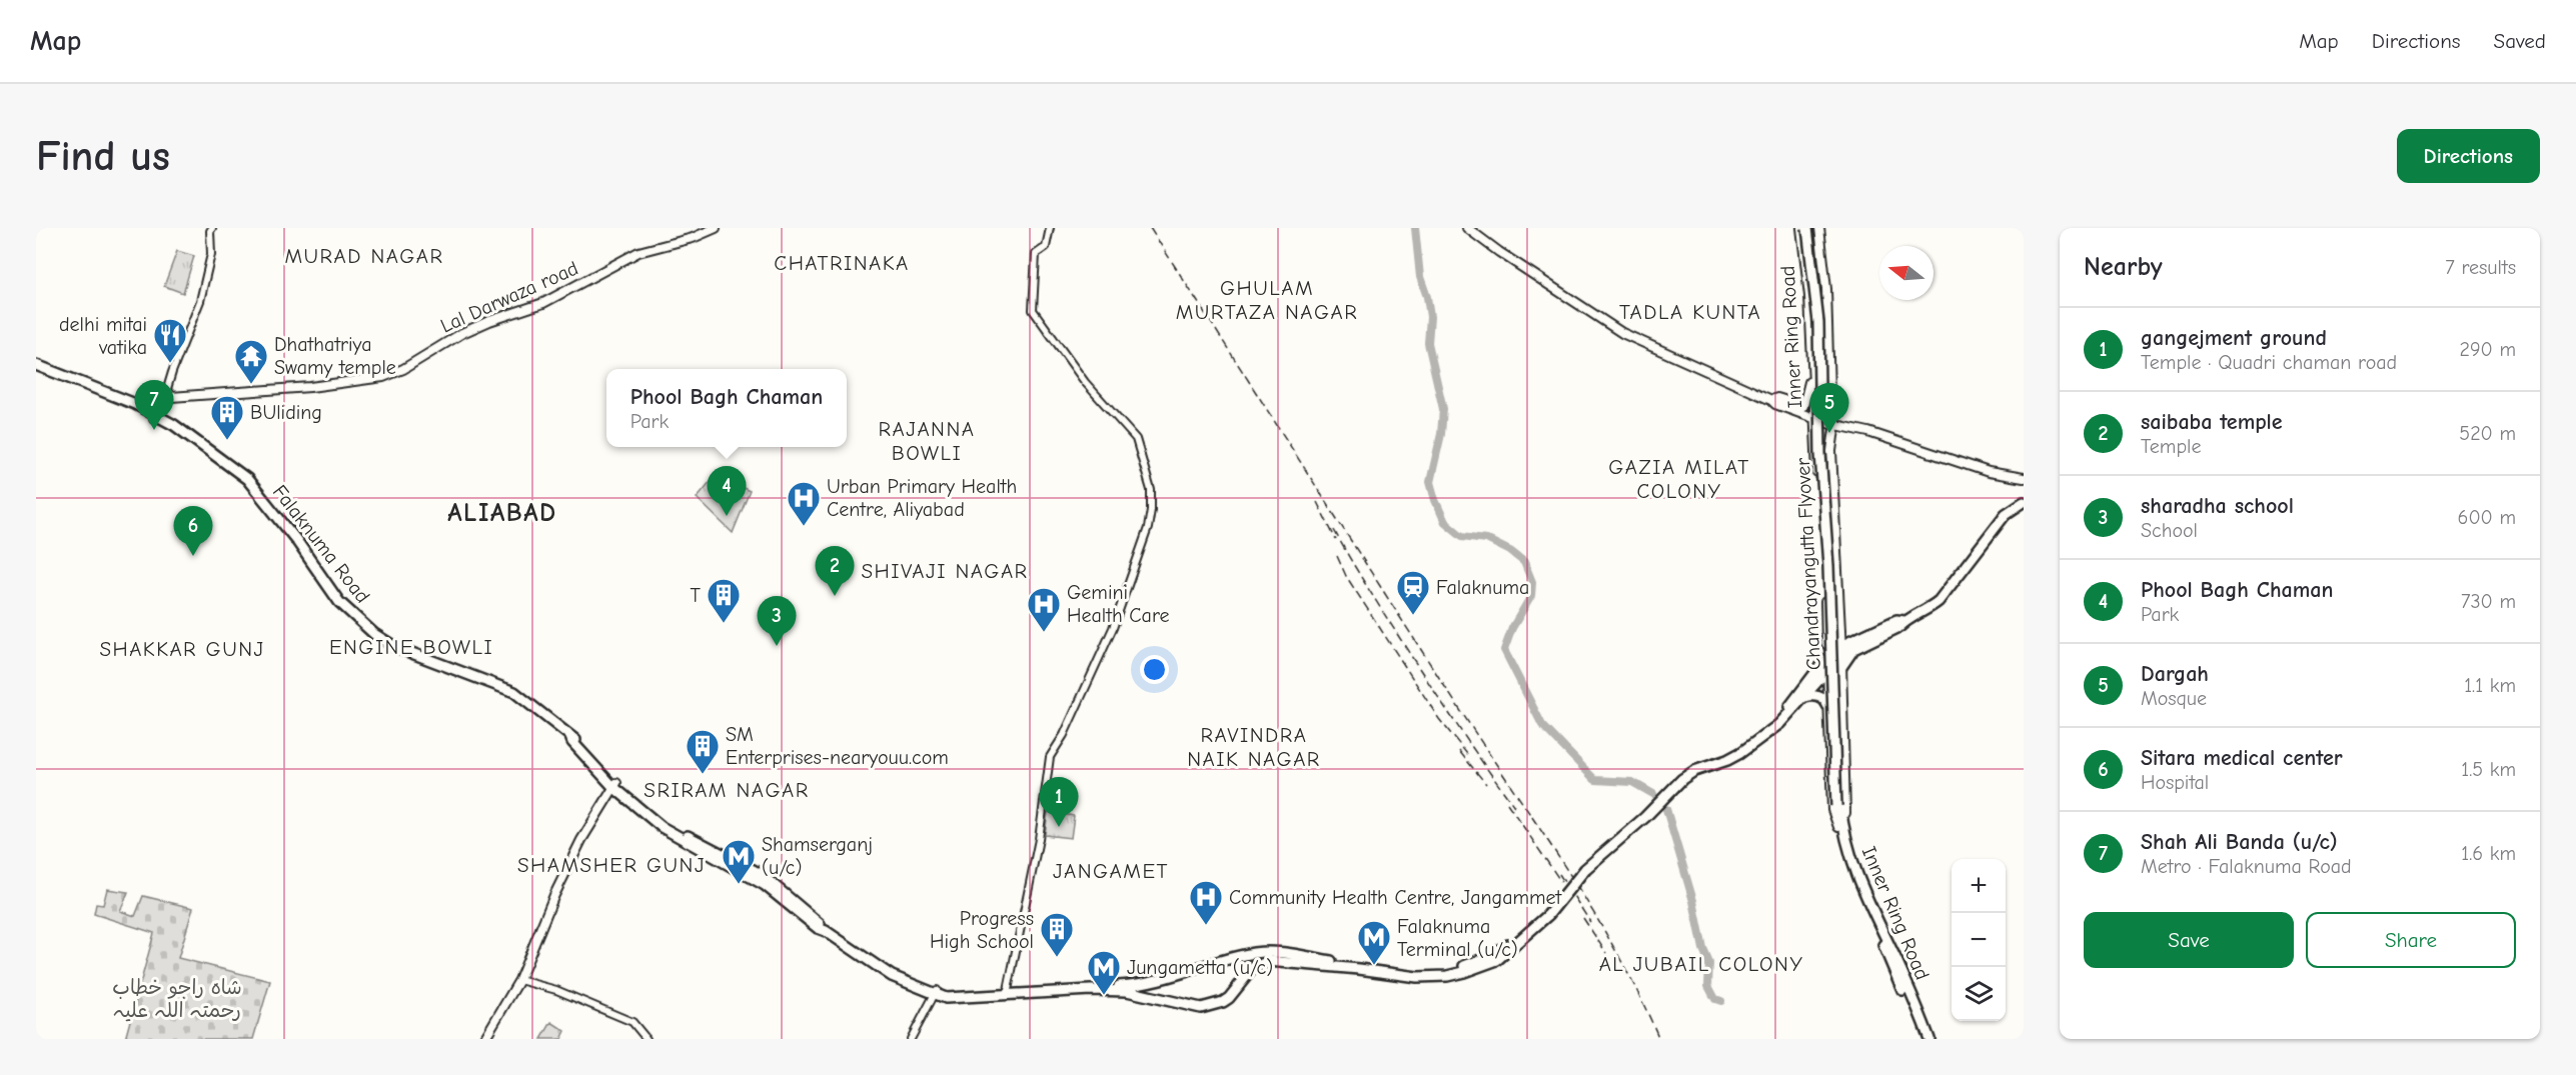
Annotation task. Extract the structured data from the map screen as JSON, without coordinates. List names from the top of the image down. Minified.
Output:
{"streets":{"highway":["Inner Ring Road","Falaknuma Road","Chandrayangutta Flyover"],"main road":["Lal Darwaza road"]},"crossings":[["Inner Ring Road","Chandrayangutta Flyover"]],"districts":["MURAD NAGAR","CHATRINAKA","GHULAM MURTAZA NAGAR","TADLA KUNTA","RAJANNA BOWLI","GAZIA MILAT COLONY","ALIABAD","SHIVAJI NAGAR","ENGINE BOWLI","SHAKKAR GUNJ","RAVINDRA NAIK NAGAR","SRIRAM NAGAR","SHAMSHER GUNJ","JANGAMET","AL JUBAIL COLONY"],"parks":["شاہ راجو خطاب رحمتہ اللہ علیہ"],"places":{"restaurant":["delhi mitai vatika"],"temple":["Dhathatriya Swamy temple"],"building":["BUliding","T","SM Enterprises-nearyouu.com","Progress High School"],"hospital":["Urban Primary Health Centre, Aliyabad","Gemini Health Care","Community Health Centre, Jangammet"],"station":["Falaknuma"],"metro station":["Shamserganj (u/c)","Falaknuma Terminal (u/c)","Jungametta (u/c)"]},"north":"left","page":{"header":"Map","nav":["Map","Directions","Saved"],"buttons":["Directions",["Save","Share"]],"title":"Find us","heading":["Nearby","7 results"],"list":[{"mark":"1","name":"gangejment ground","note":"Temple · Quadri chaman road","value":"290 m"},{"mark":"2","name":"saibaba temple","note":"Temple","value":"520 m"},{"mark":"3","name":"sharadha school","note":"School","value":"600 m"},{"mark":"4","name":"Phool Bagh Chaman","note":"Park","value":"730 m"},{"mark":"5","name":"Dargah","note":"Mosque","value":"1.1 km"},{"mark":"6","name":"Sitara medical center","note":"Hospital","value":"1.5 km"},{"mark":"7","name":"Shah Ali Banda (u/c)","note":"Metro · Falaknuma Road","value":"1.6 km"}],"popup":["Phool Bagh Chaman","Park"],"pins":["7","5","4","6","2","3","1"],"map_buttons":["+","−"]}}
